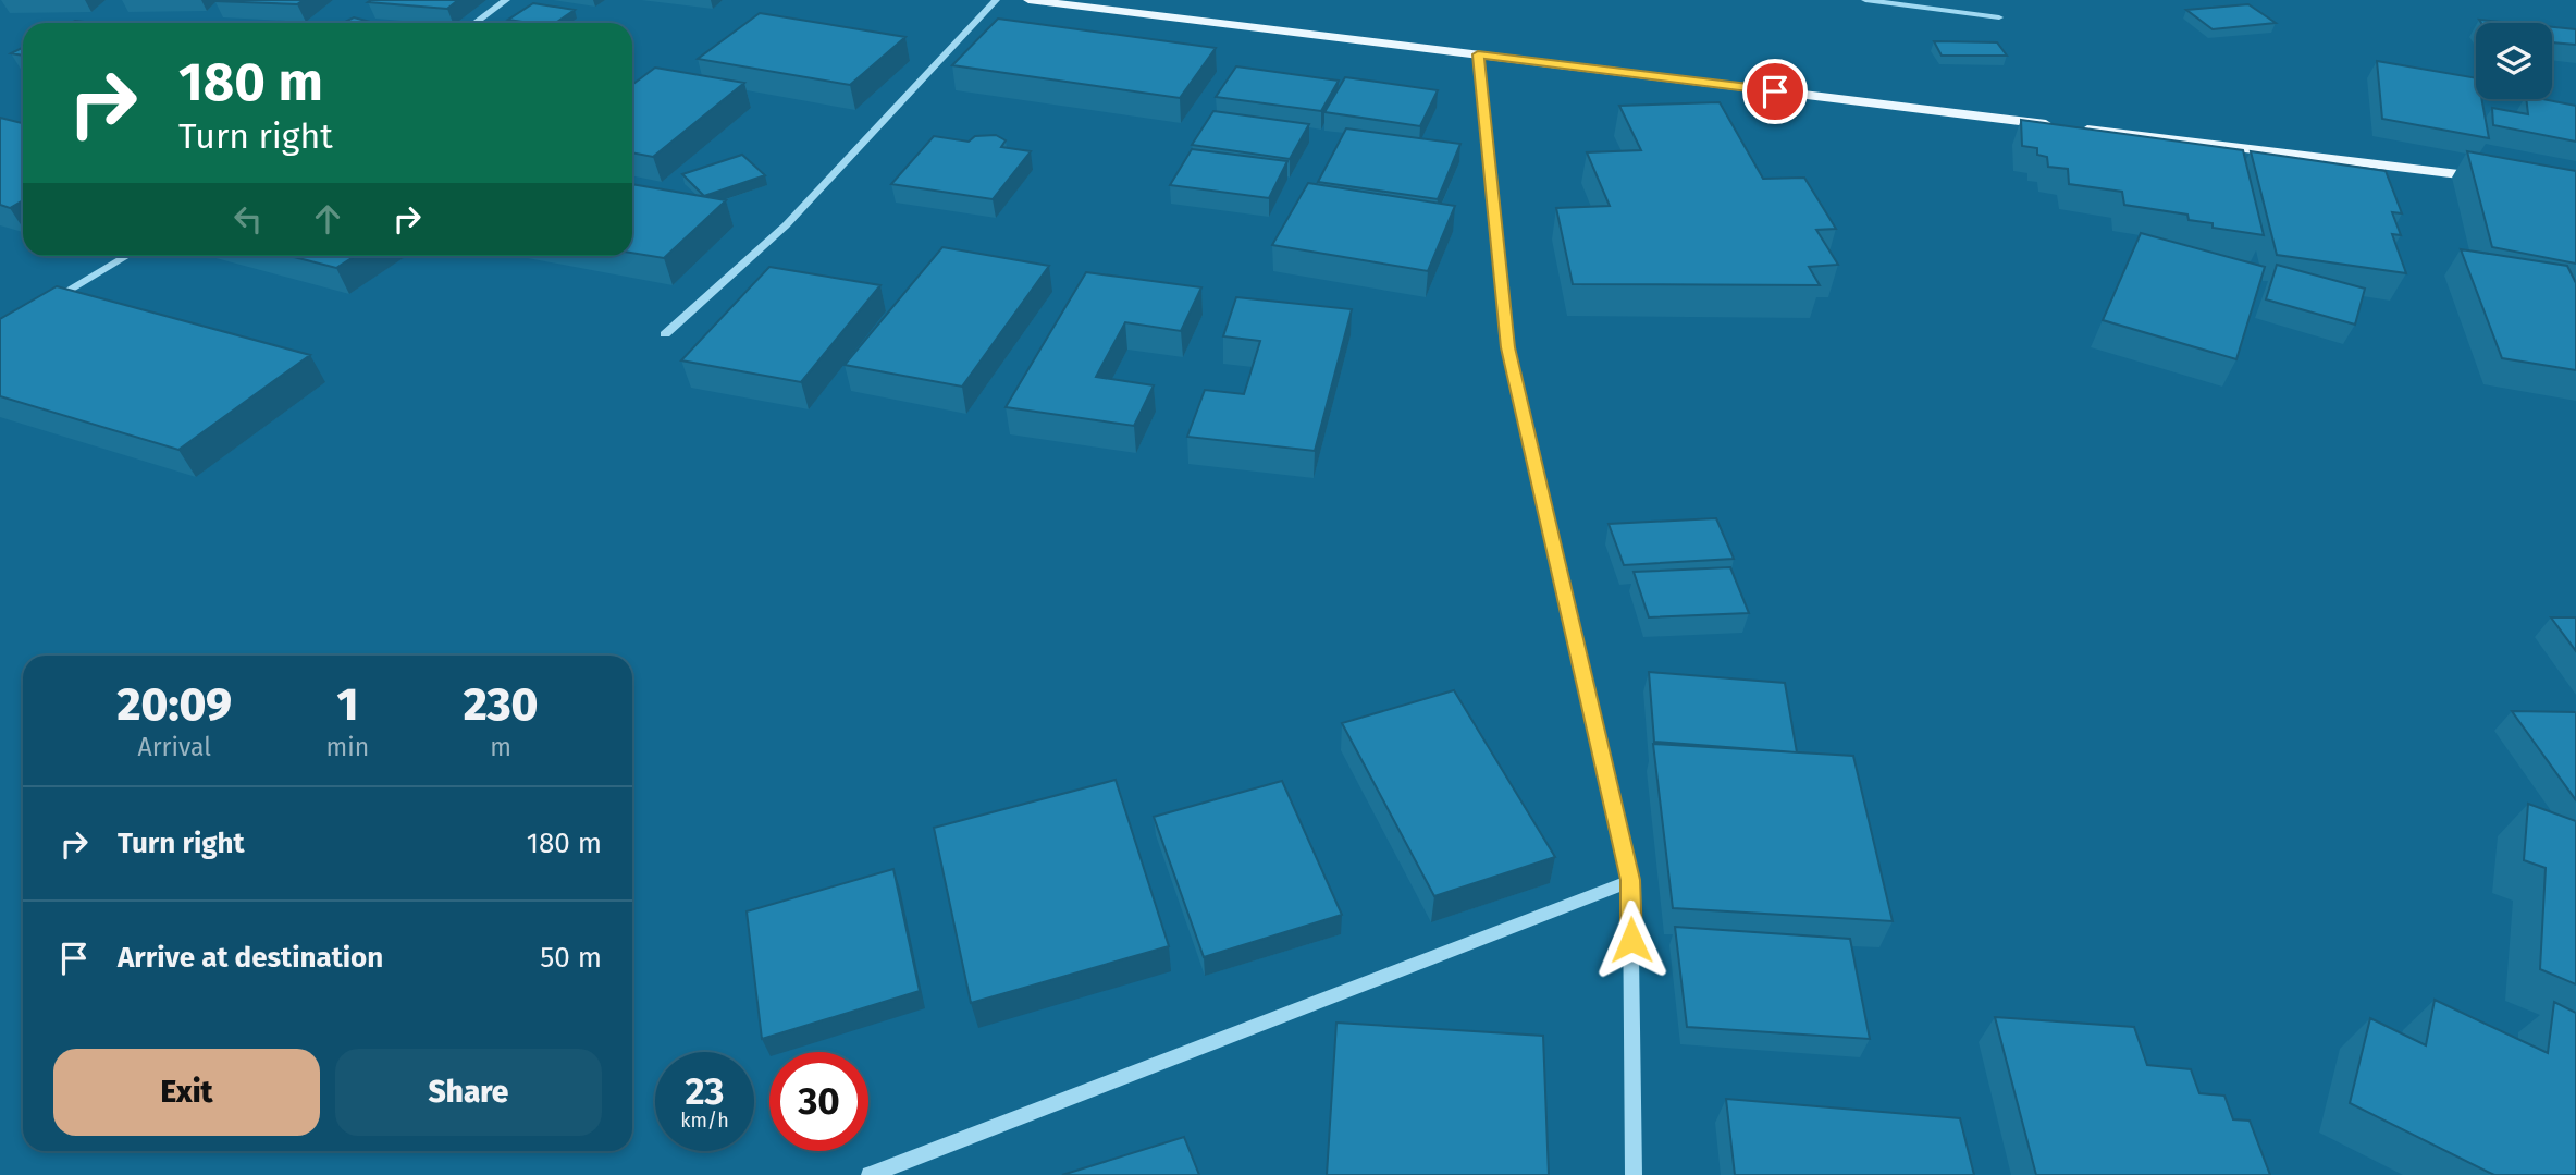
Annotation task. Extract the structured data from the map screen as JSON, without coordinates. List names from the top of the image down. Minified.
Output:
{"page":{"turn":["180 m","Turn right"],"eta":["20:09","Arrival","1","min","230","m"],"list":[{"name":"Turn right","value":"180 m"},{"name":"Arrive at destination","value":"50 m"}],"buttons":["Exit","Share"],"speed":"23 km/h","limit":"30"}}
